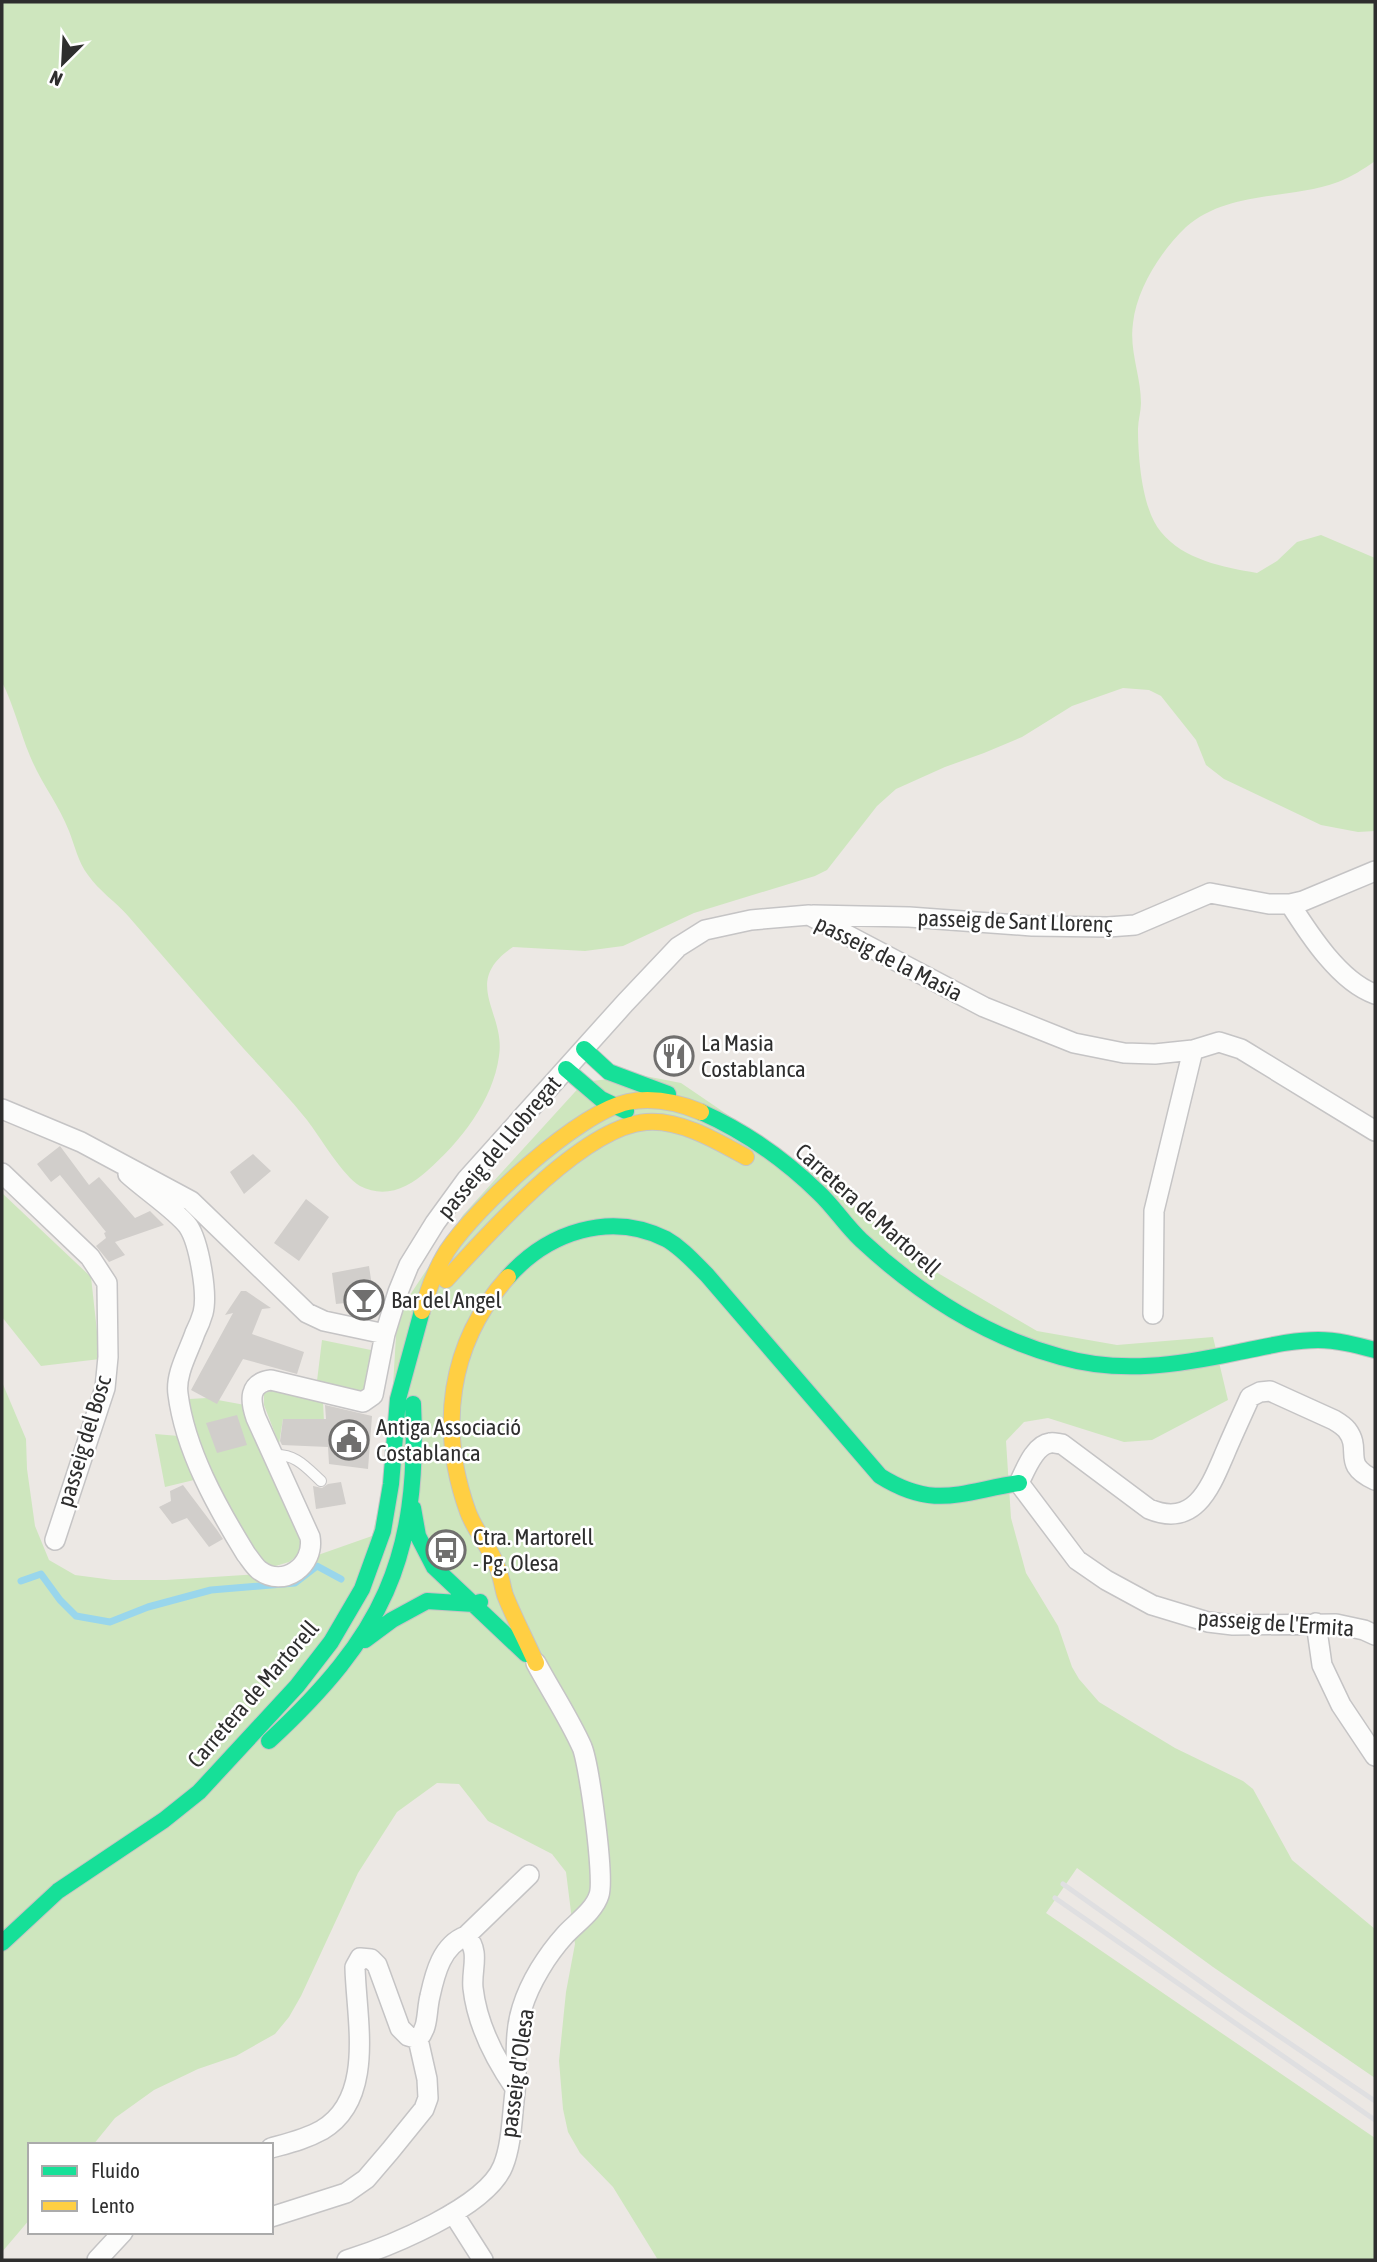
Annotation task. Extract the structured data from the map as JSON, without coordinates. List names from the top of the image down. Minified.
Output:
{"streets":{"main road":["Carretera de Martorell"],"street":["passeig de Sant Llorenç","passeig de la Masia","passeig del Llobregat","passeig del Bosc","passeig de l'Ermita","passeig d'Olesa"]},"crossings":[["passeig de Sant Llorenç","passeig de la Masia"],["passeig de la Masia","passeig del Llobregat"]],"places":{"restaurant":["La Masia Costablanca"],"bar":["Bar del Angel"],"public building":["Antiga Associació Costablanca"],"bus stop":["Ctra. Martorell - Pg. Olesa"]},"legend":["Fluido","Lento"],"north":"bottom left"}
